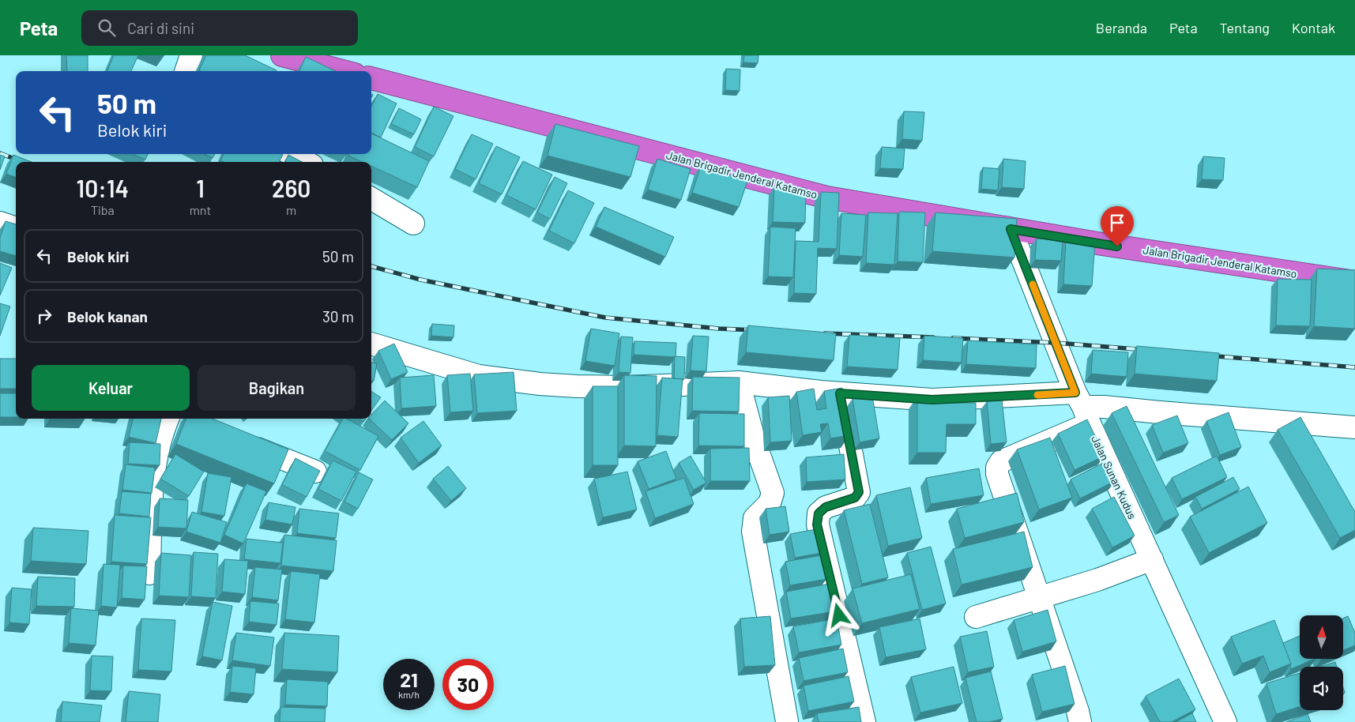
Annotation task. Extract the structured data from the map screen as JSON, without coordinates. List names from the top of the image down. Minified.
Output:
{"streets":{"highway":["Jalan Brigadir Jenderal Katamso"],"street":["Jalan Sunan Kudus"]},"crossings":[["Jalan Brigadir Jenderal Katamso","Jalan Sunan Kudus"]],"north":"top","page":{"header":"Peta","search":"Cari di sini","nav":["Beranda","Peta","Tentang","Kontak"],"turn":["50 m","Belok kiri"],"eta":["10:14","Tiba","1","mnt","260","m"],"list":[{"name":"Belok kiri","value":"50 m"},{"name":"Belok kanan","value":"30 m"}],"buttons":["Keluar","Bagikan"],"speed":"21 km/h","limit":"30"}}
